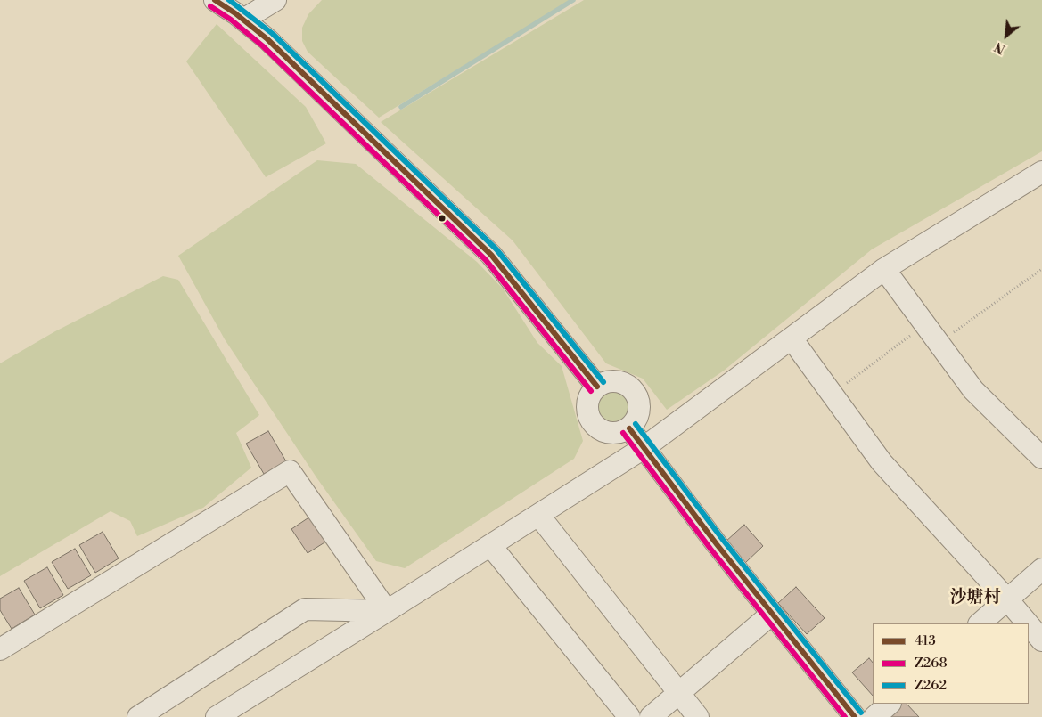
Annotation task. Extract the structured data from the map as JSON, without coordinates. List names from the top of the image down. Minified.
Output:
{"districts":["沙塘村"],"lines":["transit line 413","transit line Z262","transit line Z268"],"legend":["413","Z268","Z262"],"north":"bottom left"}
